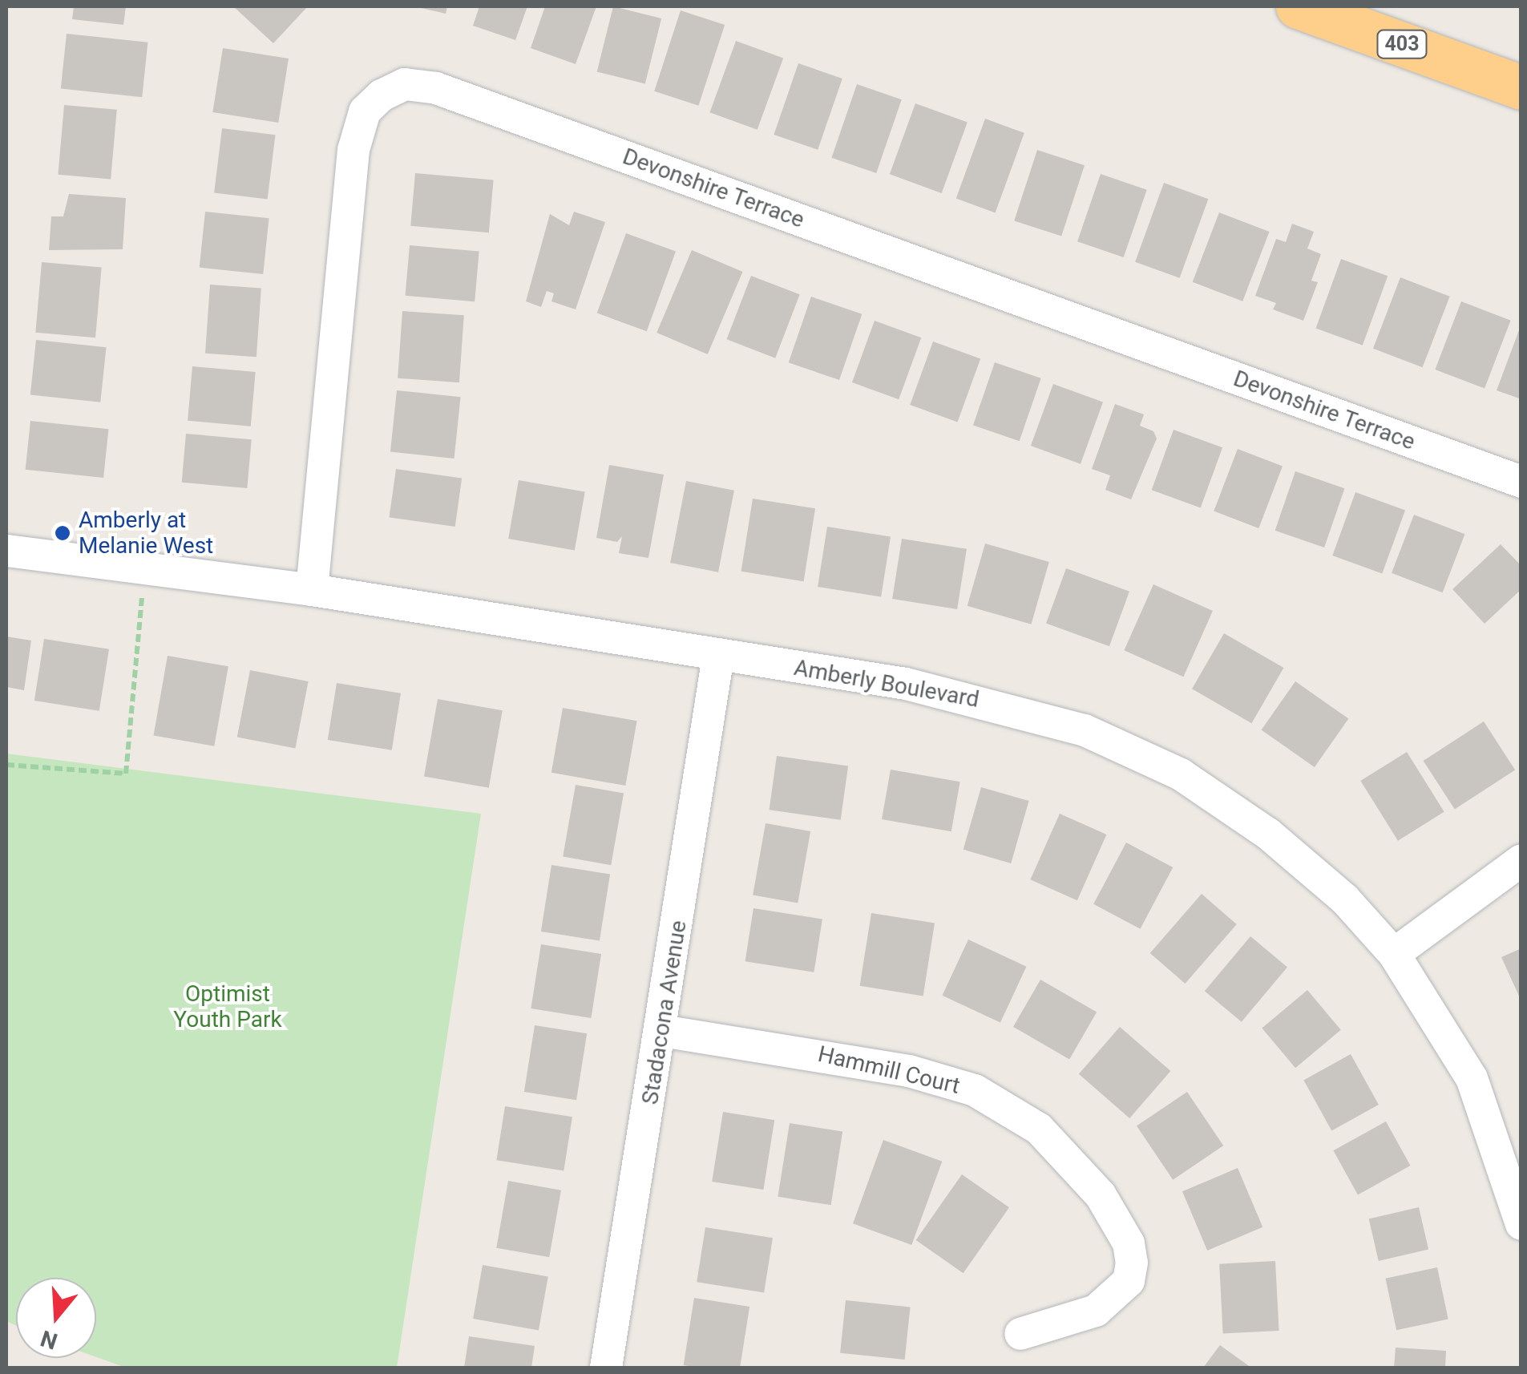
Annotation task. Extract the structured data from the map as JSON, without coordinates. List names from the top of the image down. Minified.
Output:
{"streets":{"highway":["403"],"street":["Devonshire Terrace","Amberly Boulevard","Stadacona Avenue","Hammill Court"]},"crossings":[["Devonshire Terrace","Amberly Boulevard"],["Amberly Boulevard","Stadacona Avenue"],["Stadacona Avenue","Hammill Court"]],"parks":["Optimist Youth Park"],"places":["Amberly at Melanie West"],"north":"bottom"}
